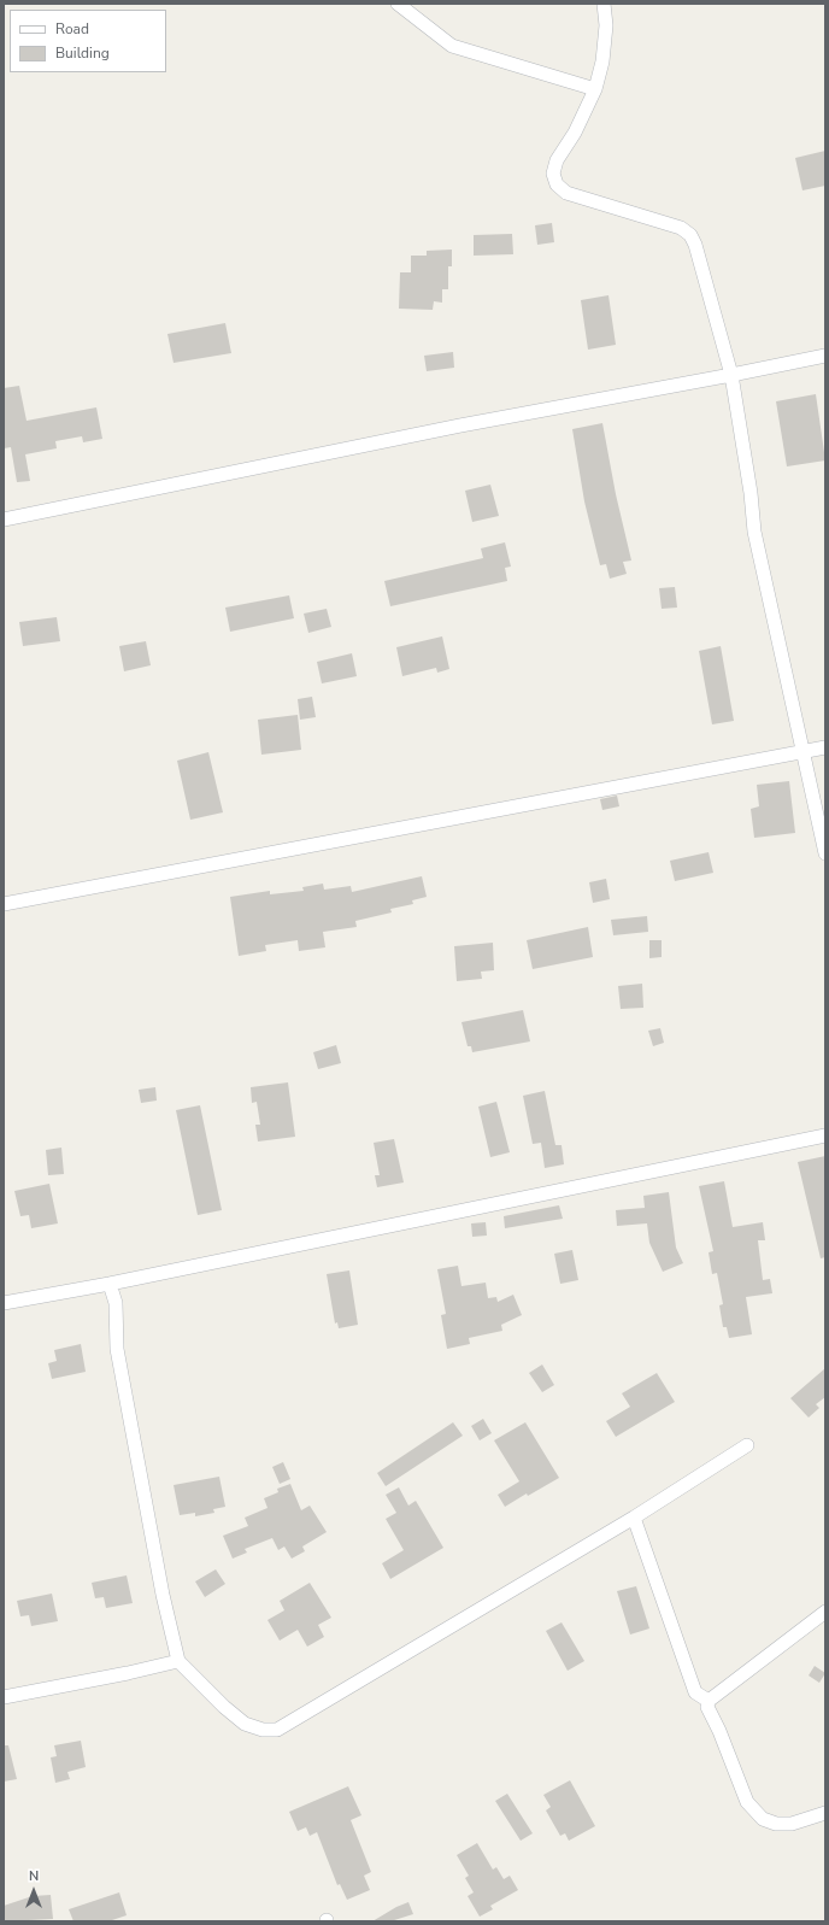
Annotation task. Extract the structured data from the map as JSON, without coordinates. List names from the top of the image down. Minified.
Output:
{"legend":["Road","Building"],"north":"top"}
